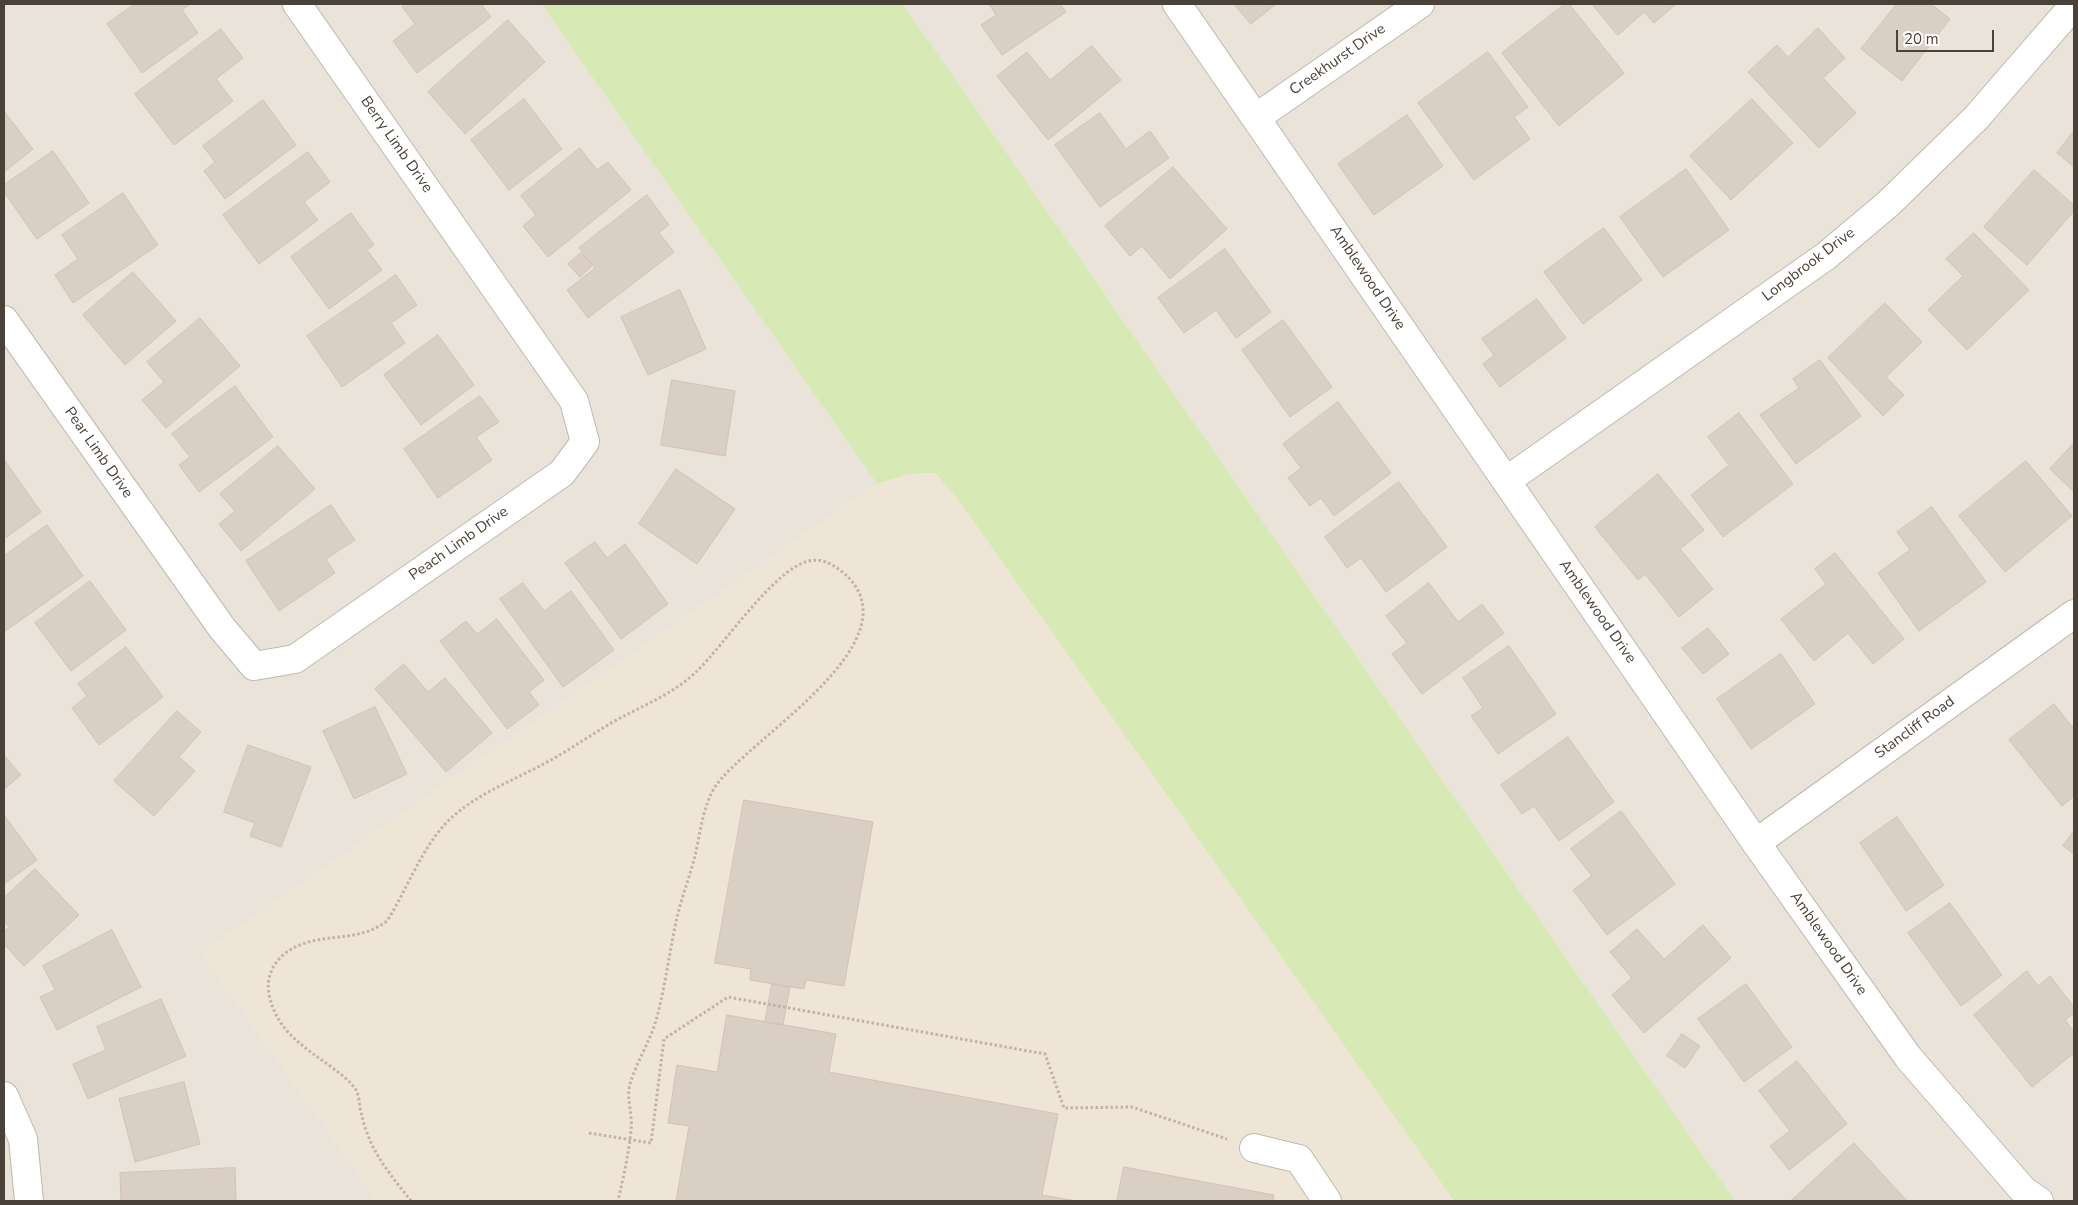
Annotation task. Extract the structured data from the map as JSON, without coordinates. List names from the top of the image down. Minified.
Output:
{"streets":{"street":["Creekhurst Drive","Berry Limb Drive","Longbrook Drive","Amblewood Drive","Pear Limb Drive","Peach Limb Drive","Stancliff Road"]},"crossings":[["Creekhurst Drive","Amblewood Drive"],["Berry Limb Drive","Peach Limb Drive"],["Longbrook Drive","Amblewood Drive"],["Amblewood Drive","Stancliff Road"],["Pear Limb Drive","Peach Limb Drive"]],"scale_bar":"20 m"}
